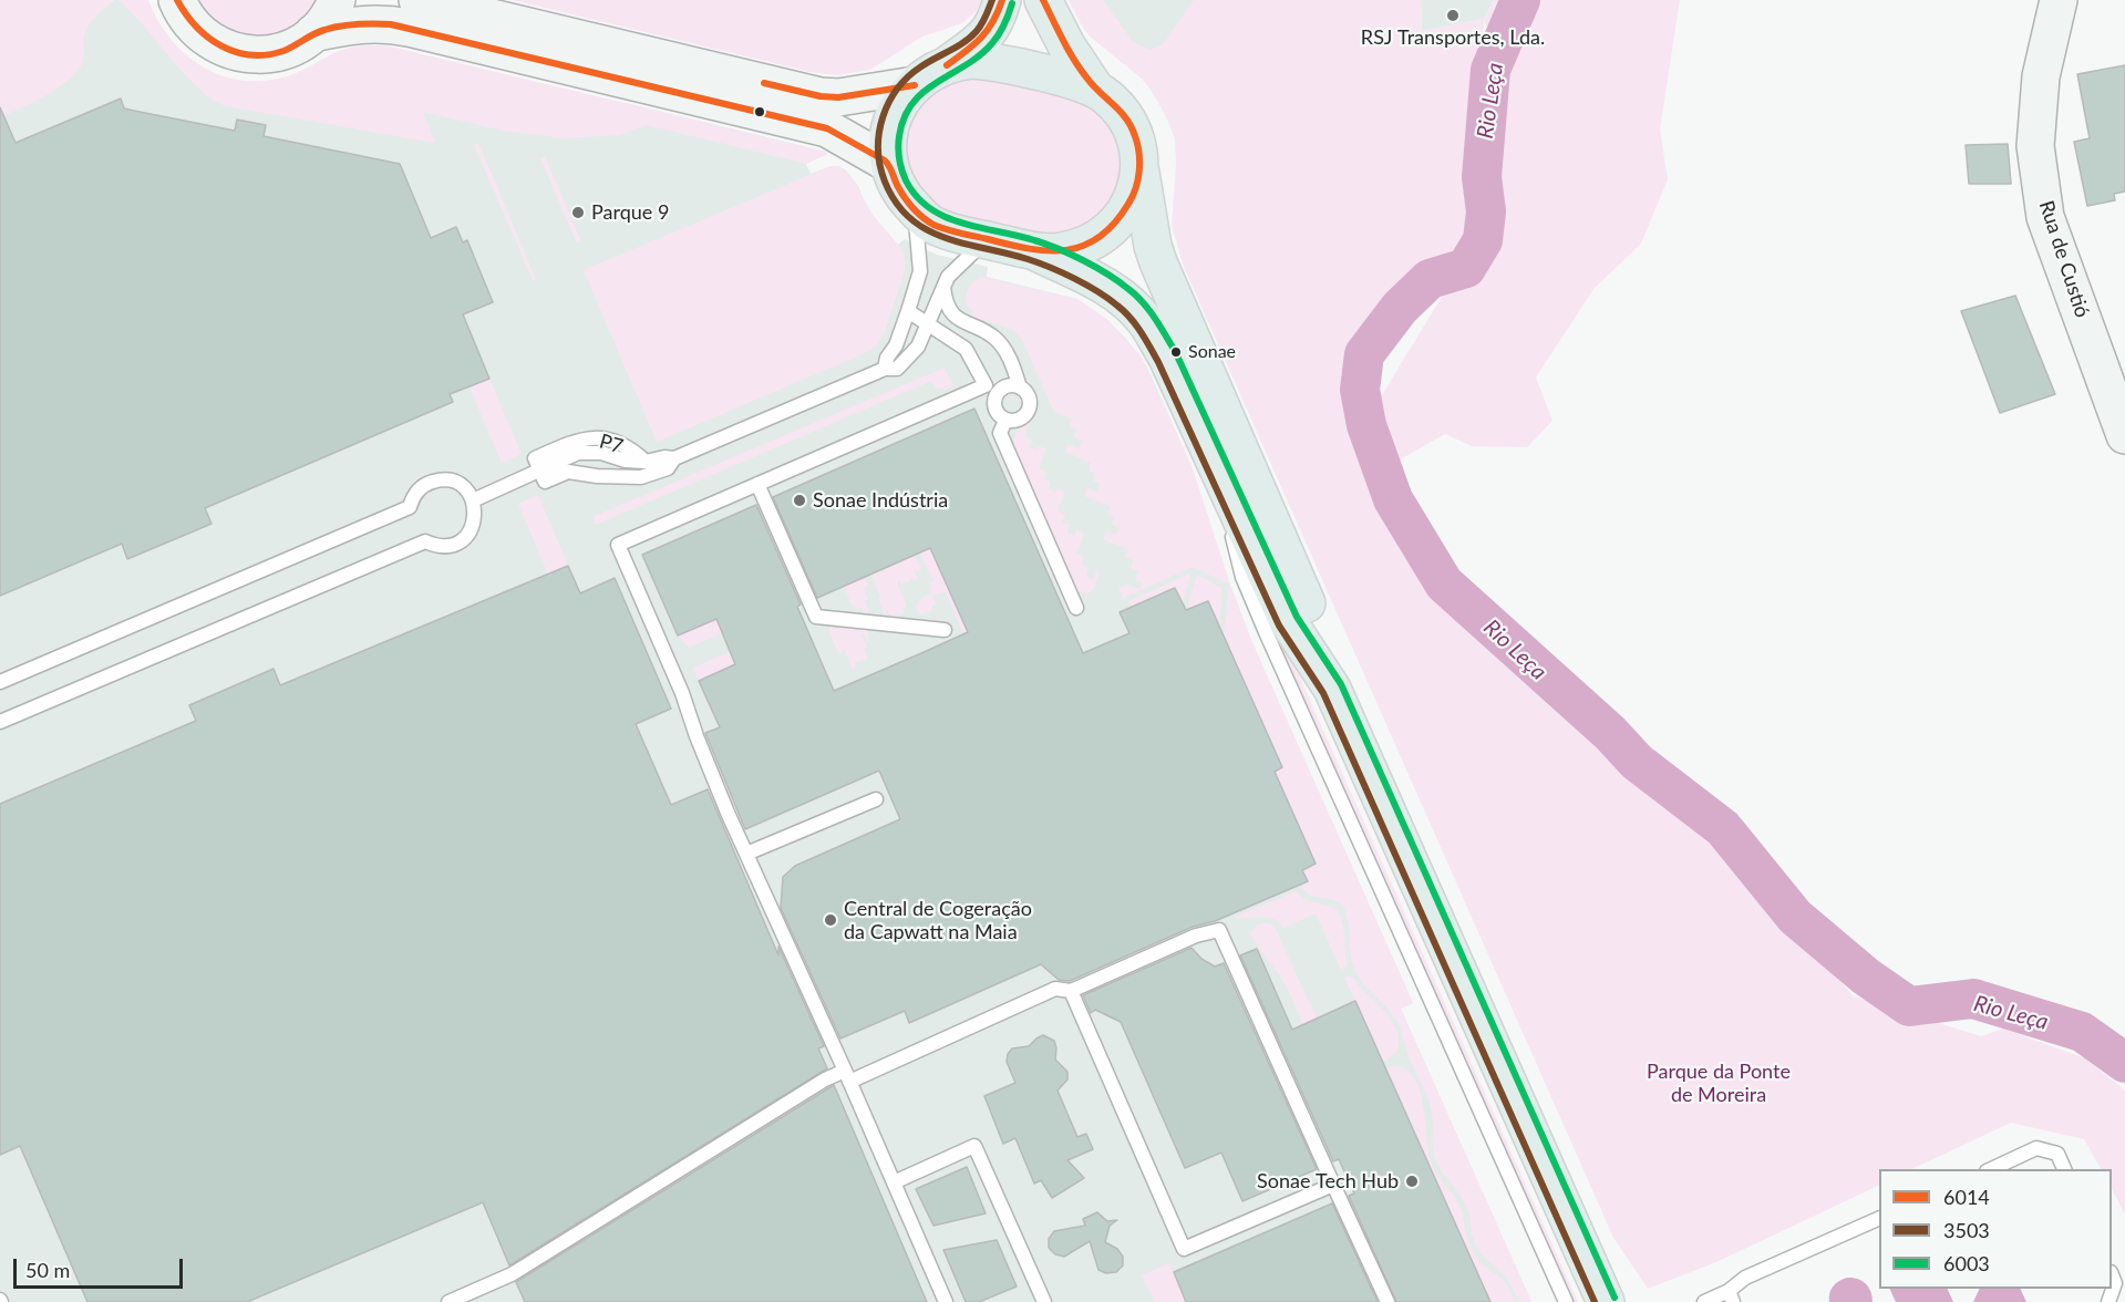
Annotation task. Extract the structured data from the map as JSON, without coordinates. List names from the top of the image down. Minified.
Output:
{"streets":{"main road":["Rua de Custió"]},"water":["Rio Leça"],"parks":["Parque da Ponte de Moreira"],"places":["RSJ Transportes, Lda.","Parque 9","Sonae","Sonae Indústria","Central de Cogeração da Capwatt na Maia","Sonae Tech Hub"],"lines":["transit line 6014","transit line 3503","transit line 6003"],"legend":["6014","3503","6003"],"scale_bar":"50 m"}
